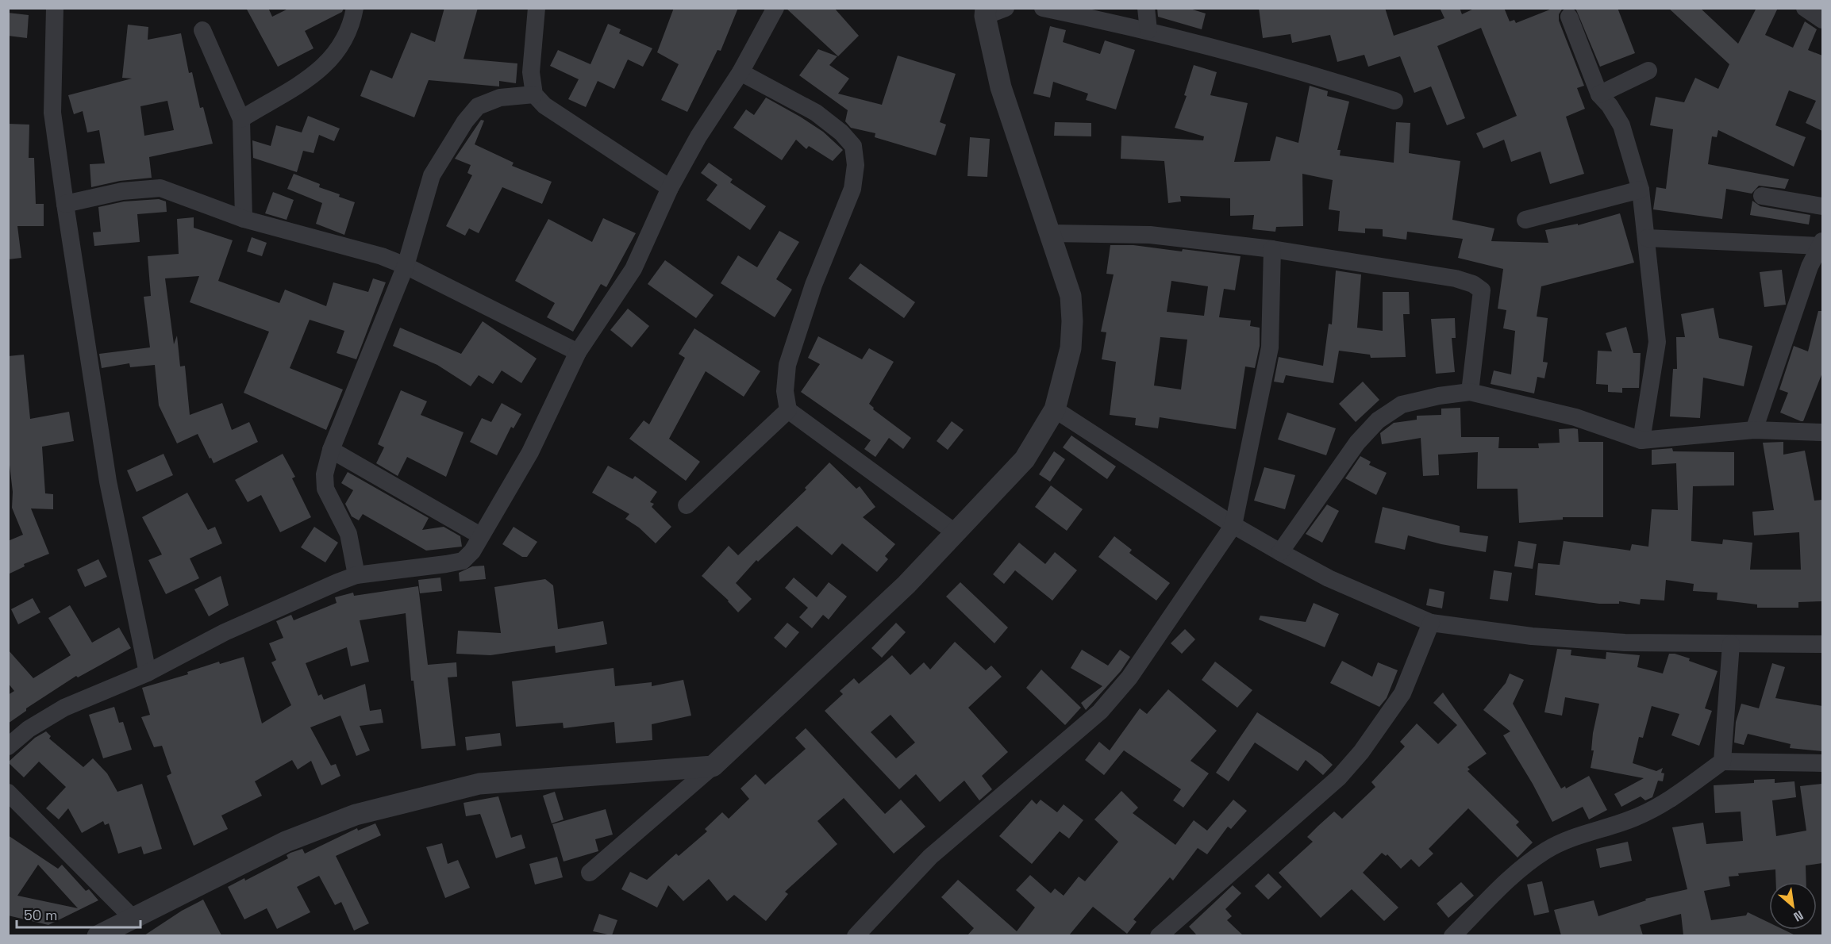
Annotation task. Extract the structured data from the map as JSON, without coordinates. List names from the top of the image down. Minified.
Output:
{"scale_bar":"50 m","north":"bottom right"}
